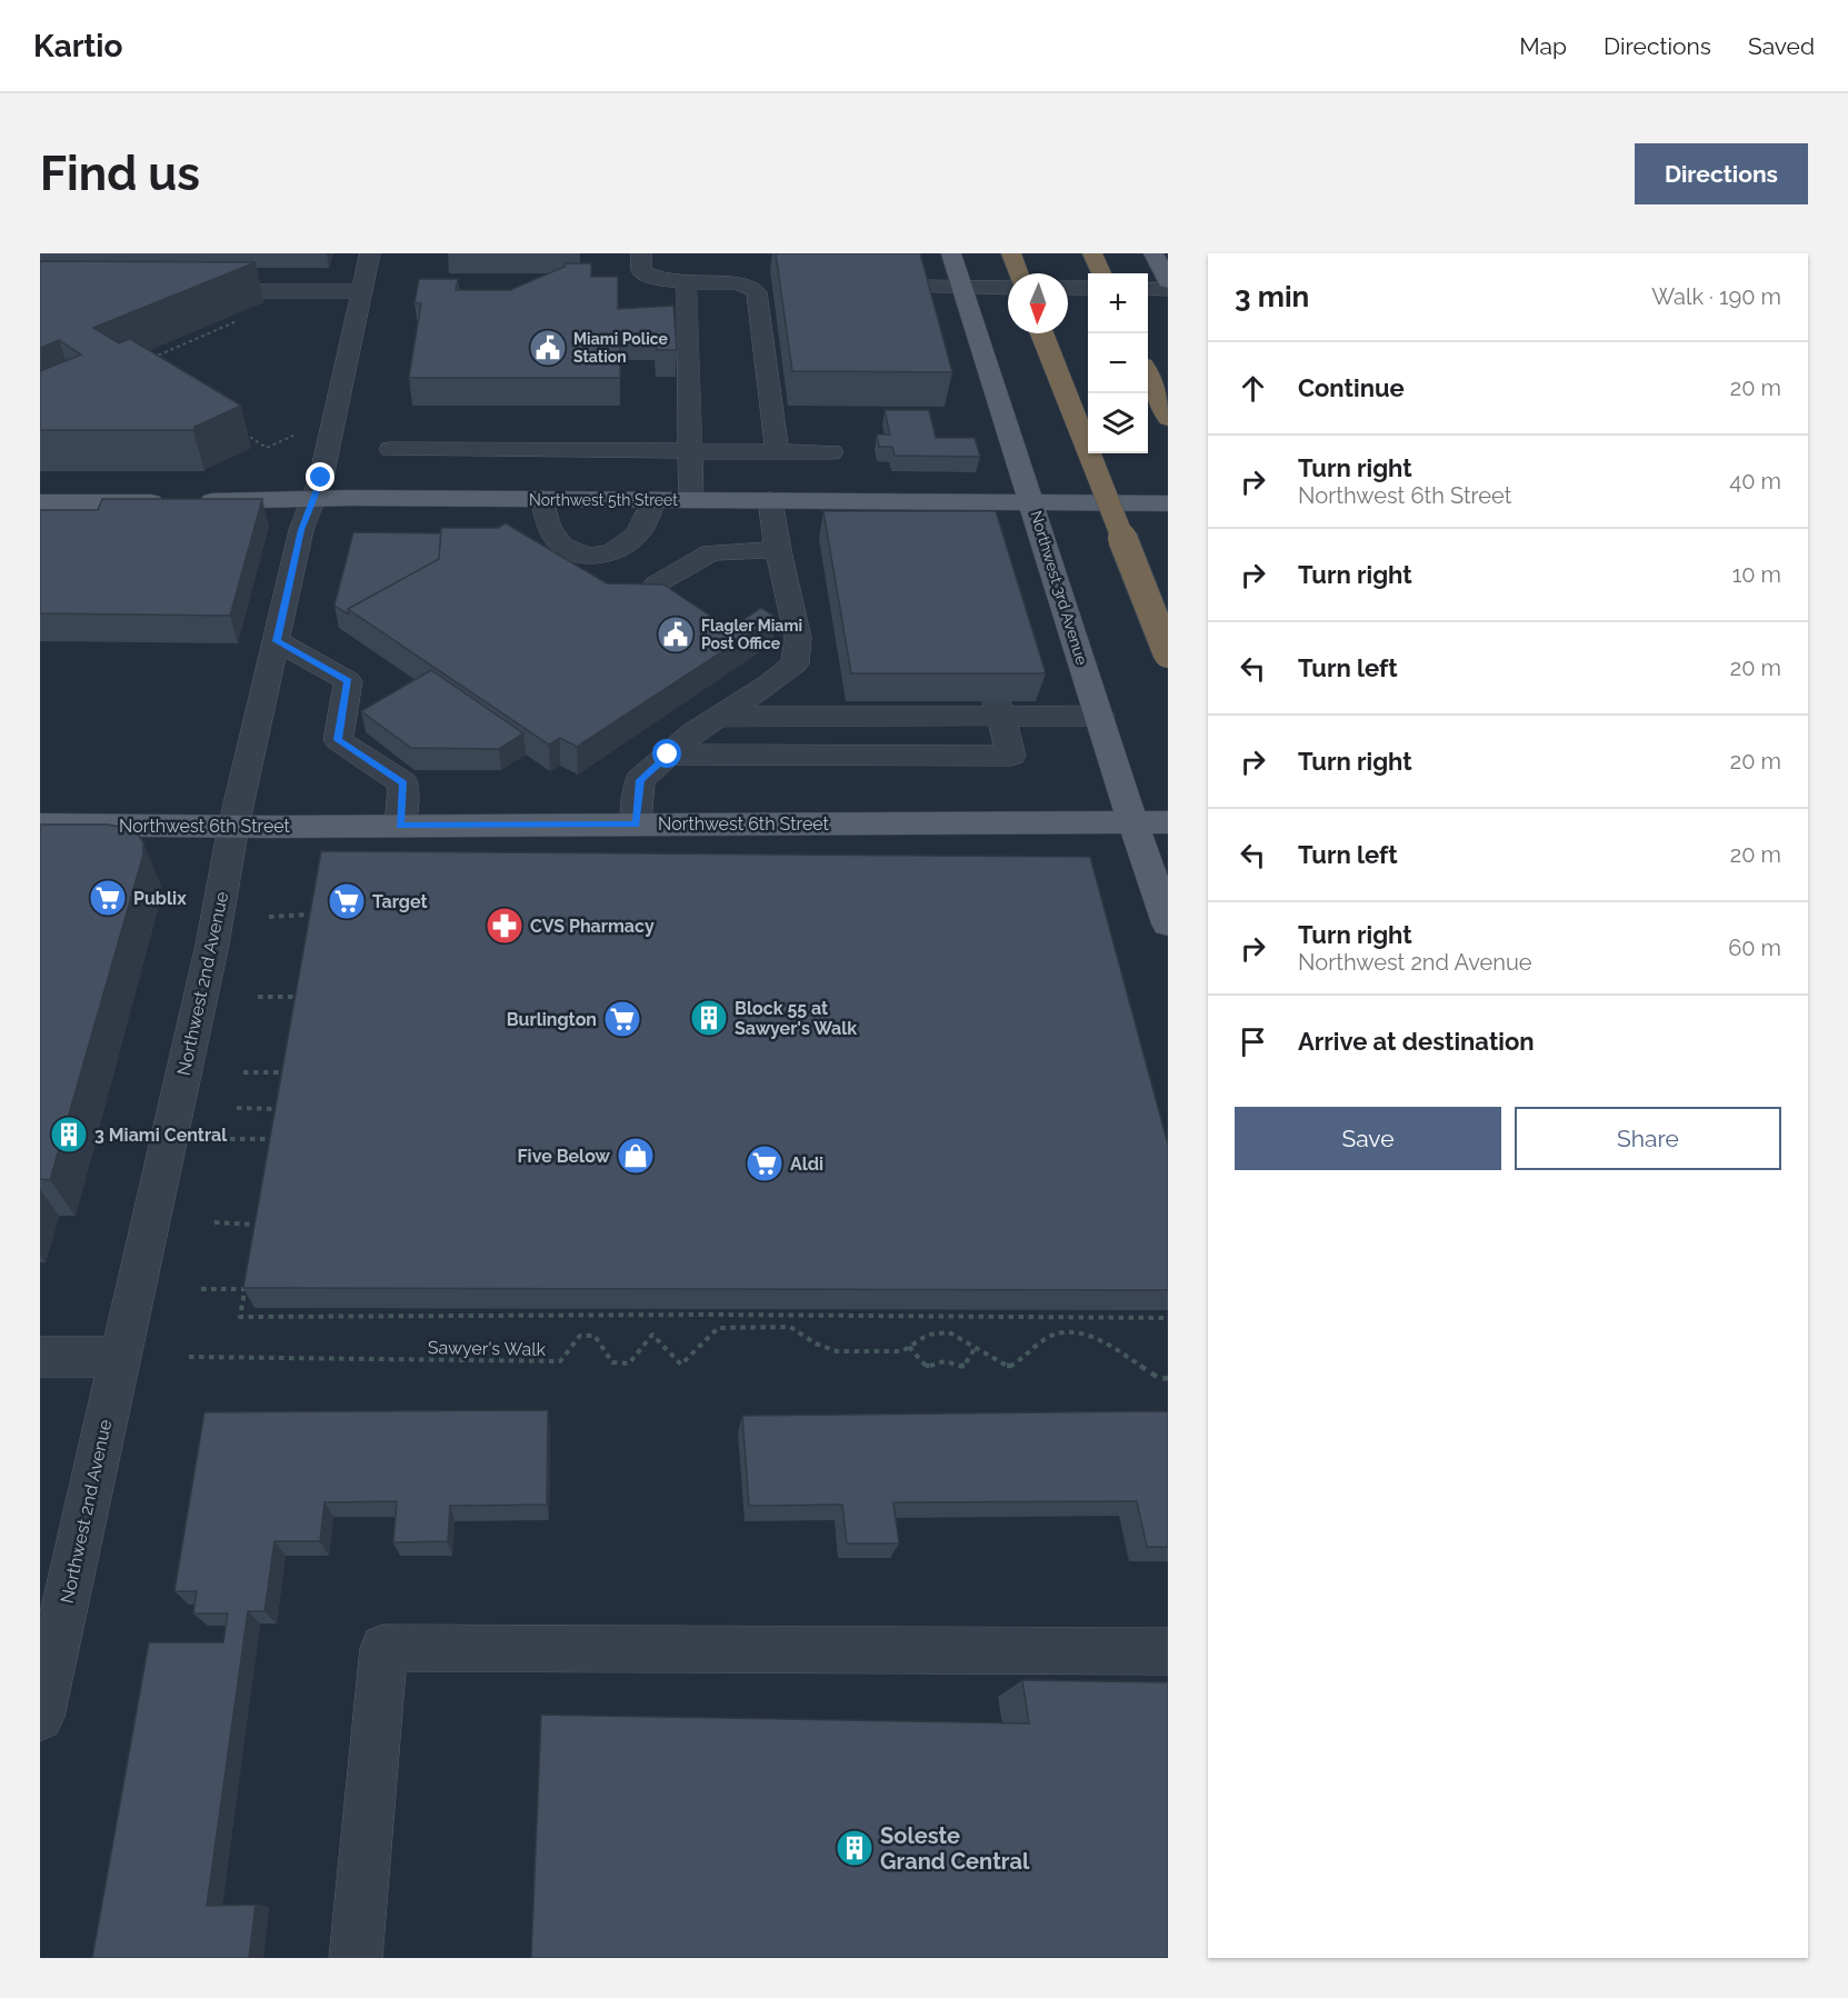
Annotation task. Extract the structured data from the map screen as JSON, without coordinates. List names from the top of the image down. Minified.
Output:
{"streets":{"main road":["Northwest 5th Street","Northwest 3rd Avenue","Northwest 6th Street"],"street":["Northwest 2nd Avenue"],"path":["Sawyer's Walk"]},"crossings":[["Northwest 5th Street","Northwest 3rd Avenue"],["Northwest 5th Street","Northwest 2nd Avenue"],["Northwest 3rd Avenue","Northwest 6th Street"],["Northwest 6th Street","Northwest 2nd Avenue"]],"places":{"public building":["Miami Police Station","Flagler Miami Post Office"],"supermarket":["Publix","Target","Burlington","Aldi"],"pharmacy":["CVS Pharmacy"],"building":["Block 55 at Sawyer's Walk","3 Miami Central","Soleste Grand Central"],"shop":["Five Below"]},"north":"bottom","page":{"header":"Kartio","nav":["Map","Directions","Saved"],"buttons":["Directions",["Save","Share"]],"title":"Find us","heading":["3 min","Walk · 190 m"],"map_buttons":["+","−"],"list":[["Continue","20 m"],["Turn right","Northwest 6th Street","40 m"],["Turn right","10 m"],["Turn left","20 m"],["Turn right","20 m"],["Turn left","20 m"],["Turn right","Northwest 2nd Avenue","60 m"],"Arrive at destination"]}}
